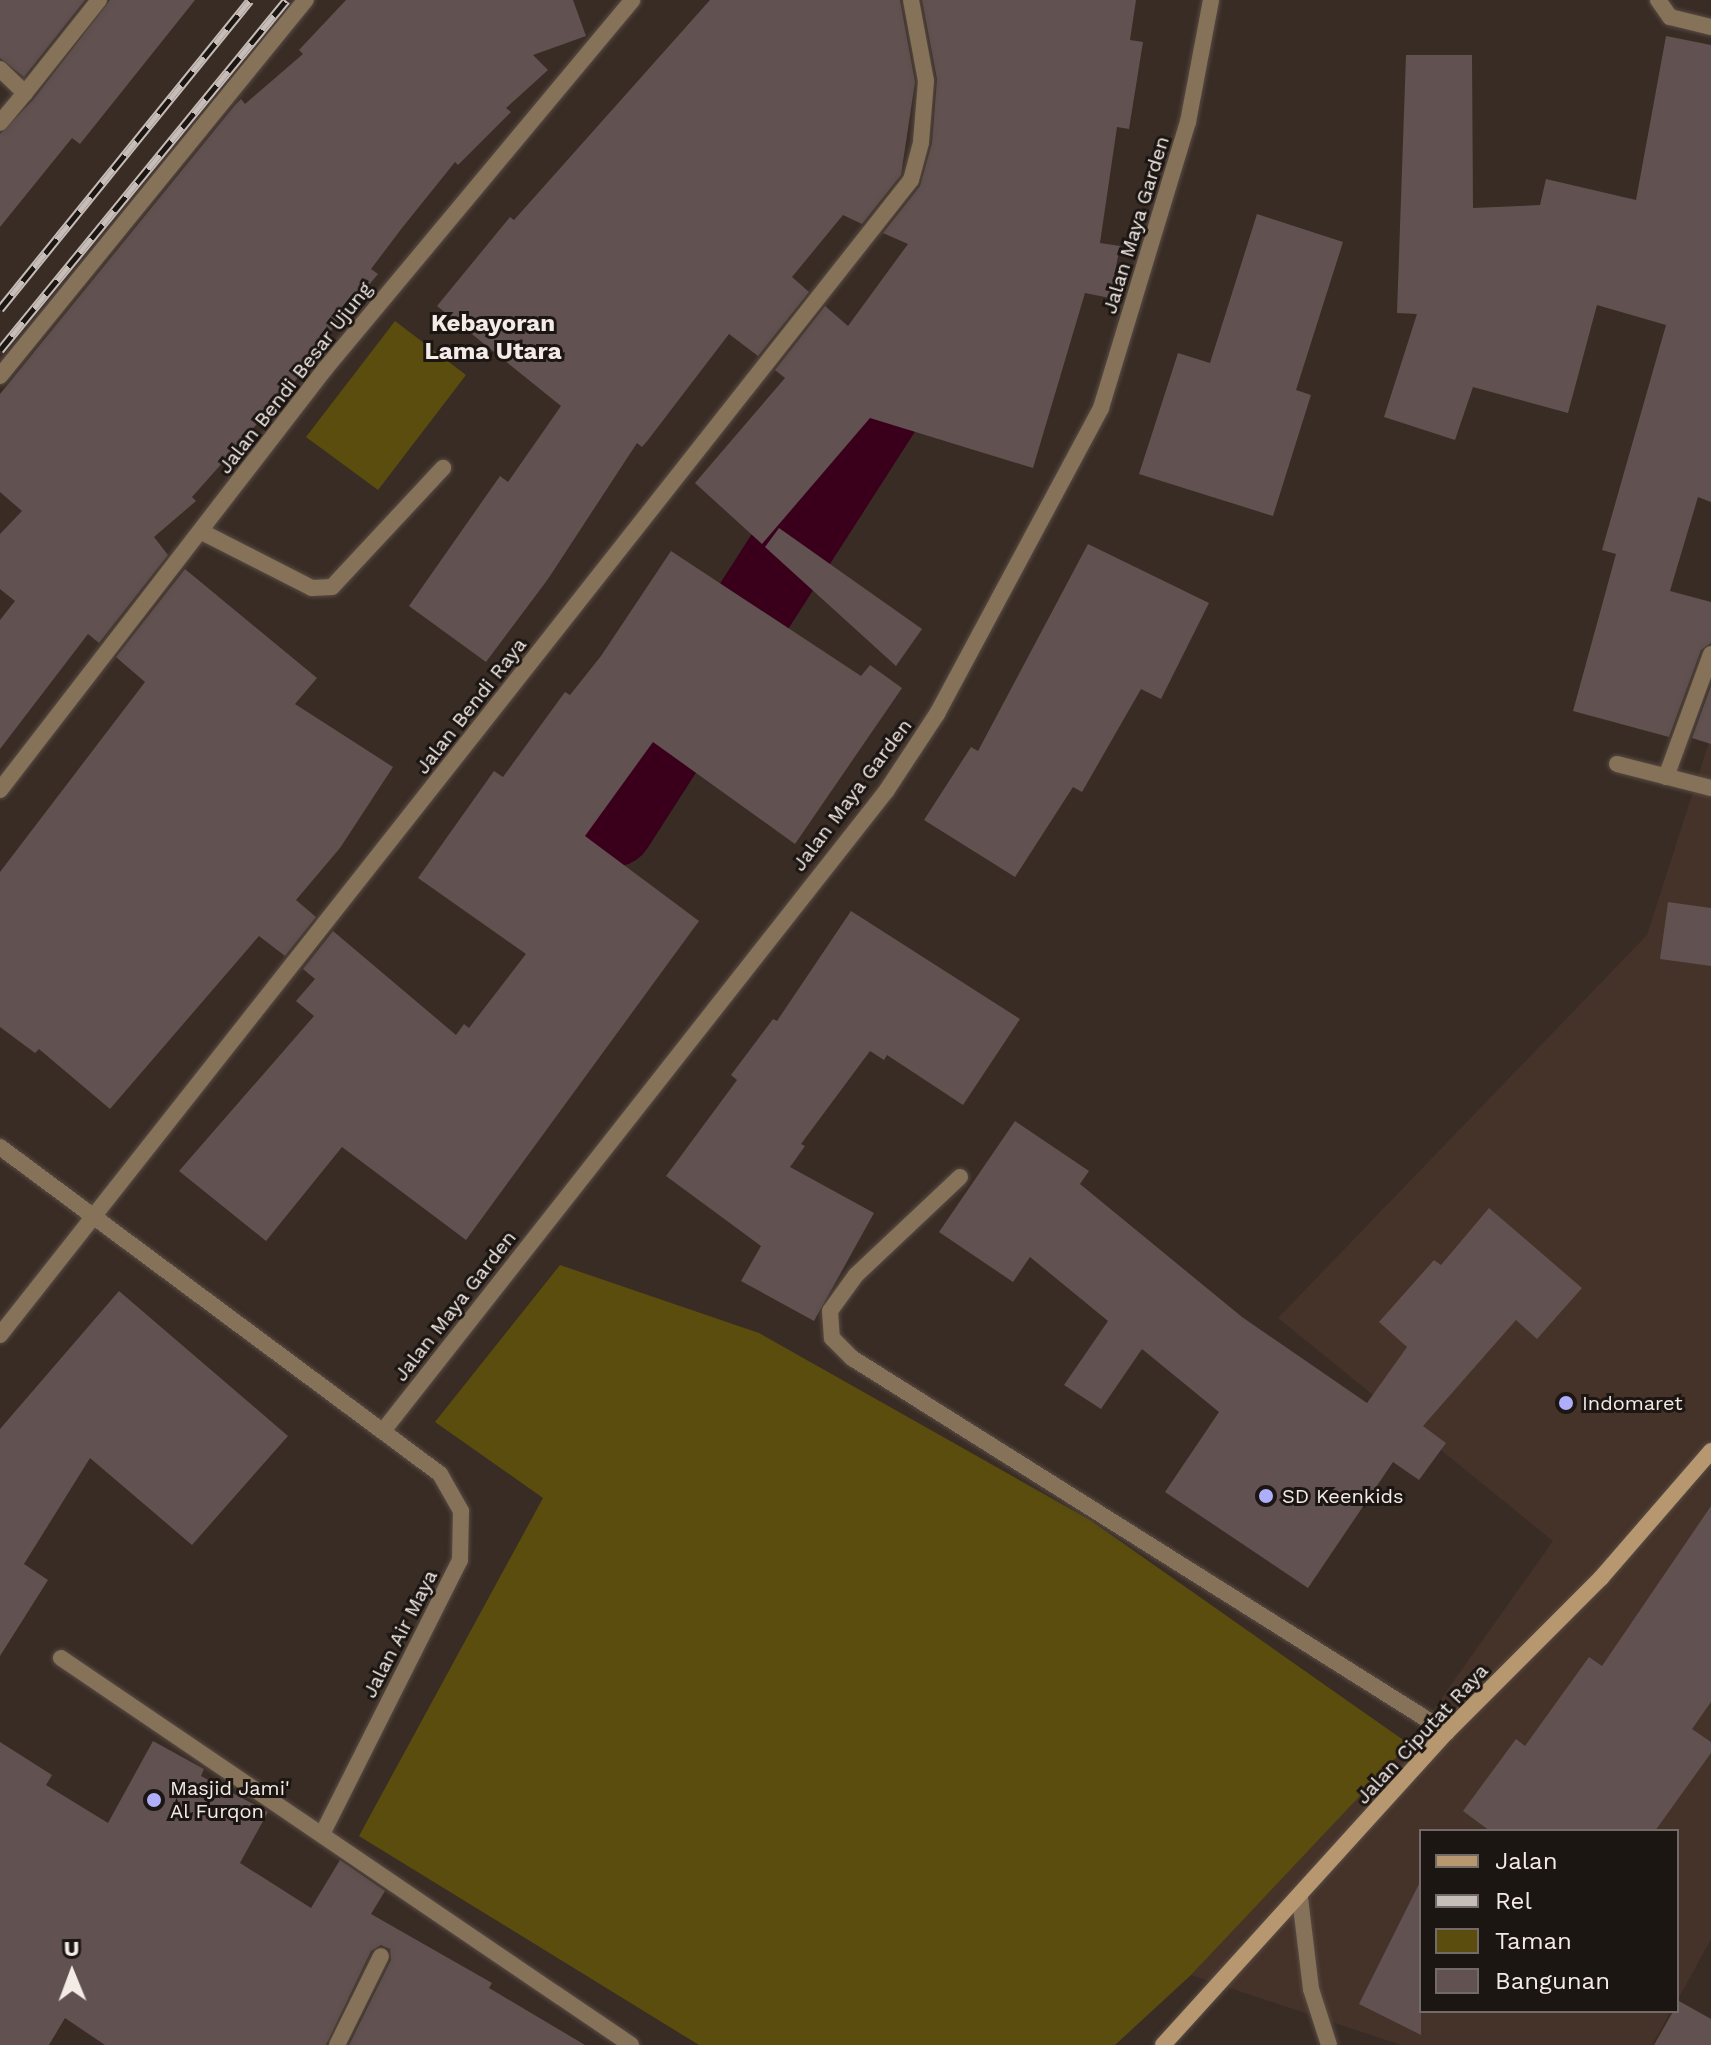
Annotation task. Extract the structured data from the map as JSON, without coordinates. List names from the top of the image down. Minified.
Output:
{"streets":{"main road":["Jalan Ciputat Raya"],"street":["Jalan Maya Garden","Jalan Bendi Besar Ujung","Jalan Bendi Raya","Jalan Air Maya"]},"crossings":[["Jalan Maya Garden","Jalan Air Maya"],["Jalan Bendi Raya","Jalan Air Maya"]],"districts":["Kebayoran Lama Utara"],"places":["Indomaret","SD Keenkids","Masjid Jami' Al Furqon"],"legend":["Jalan","Rel","Taman","Bangunan"],"north":"top"}
